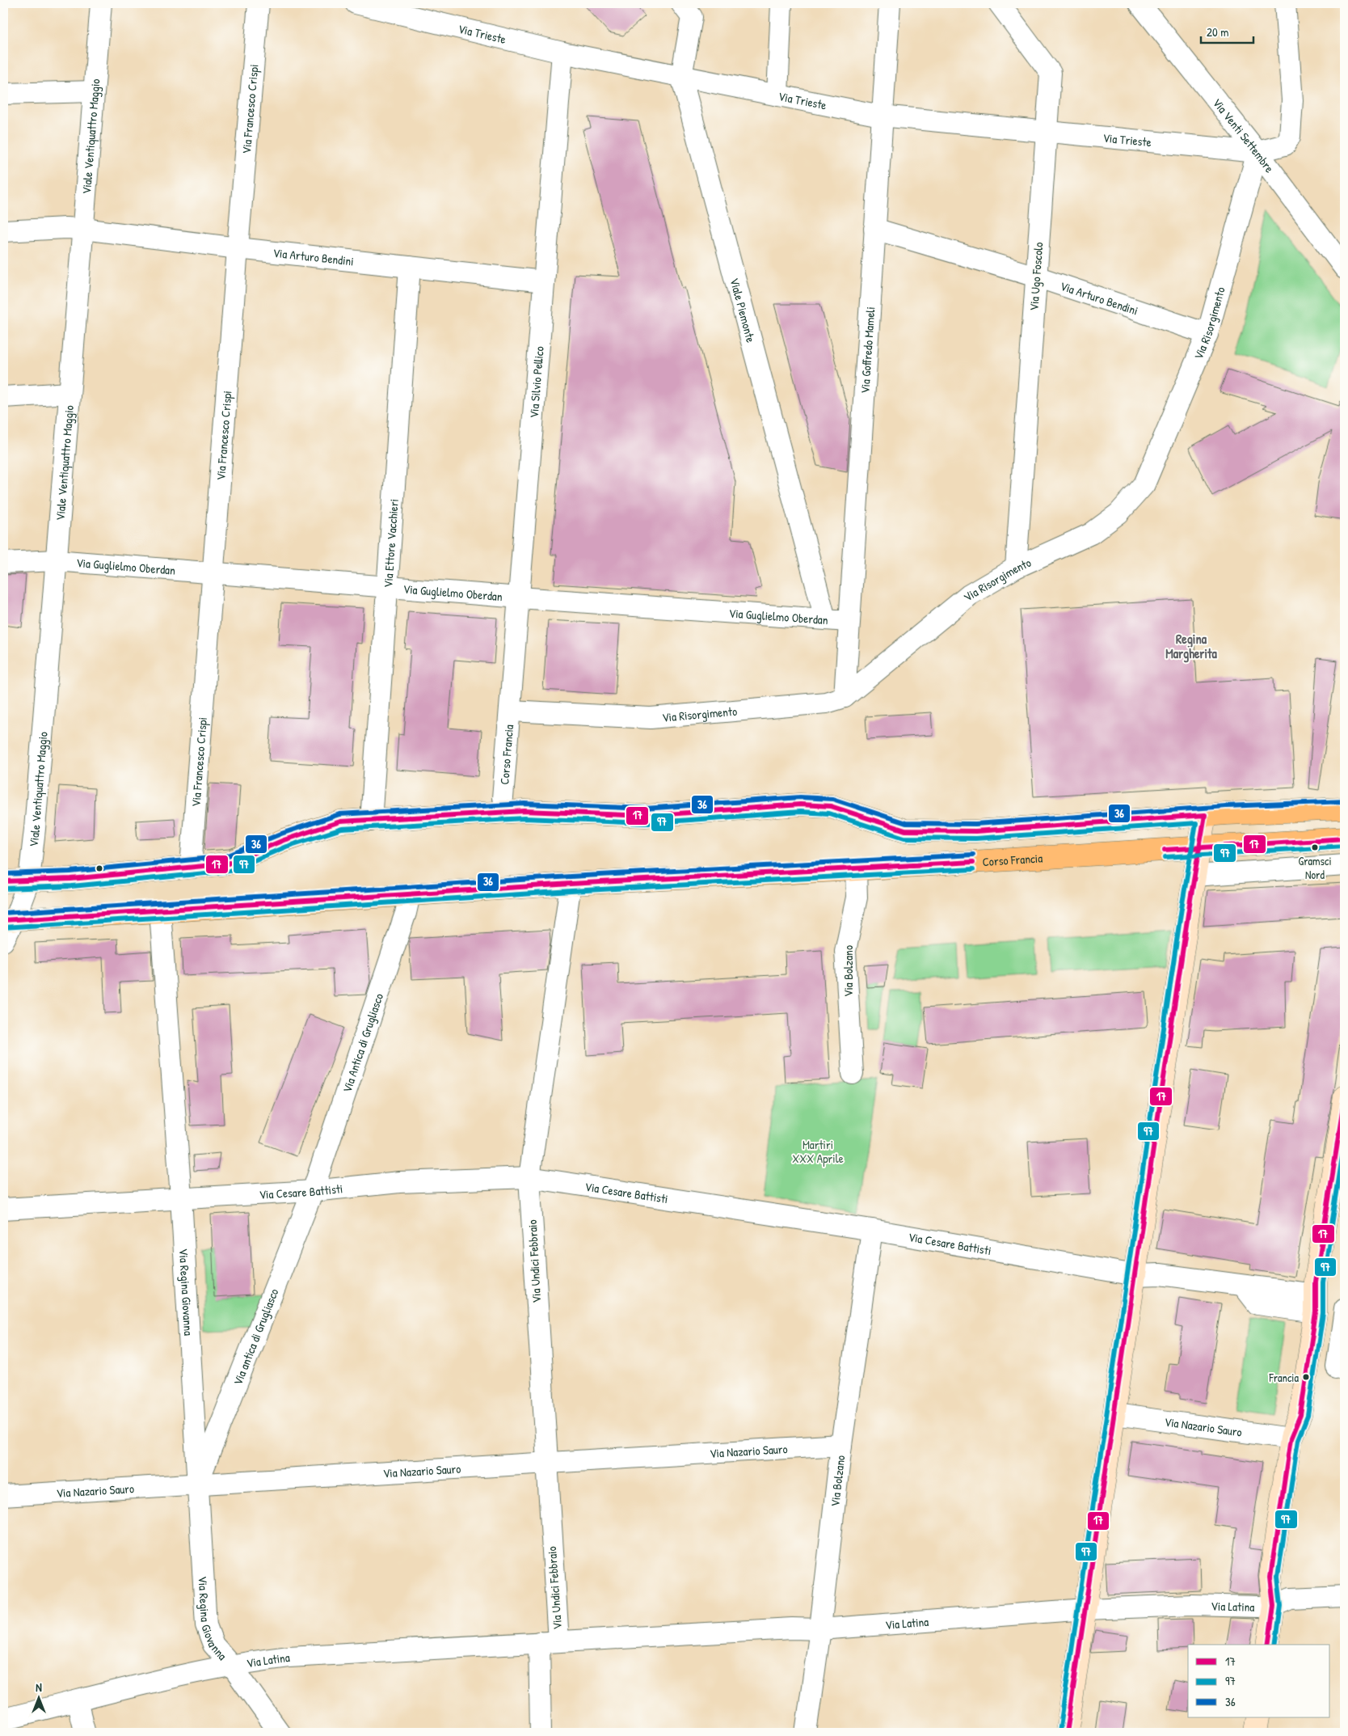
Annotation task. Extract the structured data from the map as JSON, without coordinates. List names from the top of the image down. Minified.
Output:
{"streets":{"main road":["Corso Francia"],"street":["Via Trieste","Via Francesco Crispi","Via Venti Settembre","Viale Ventiquattro Maggio","Via Arturo Bendini","Via Ugo Foscolo","Viale Piemonte","Via Risorgimento","Via Goffredo Mameli","Via Silvio Pellico","Via Ettore Vacchieri","Via Guglielmo Oberdan","Via Bolzano","Via Antica di Grugliasco","Via Cesare Battisti","Via Undici Febbraio","Via Regina Giovanna","Via antica di Grugliasco","Via Nazario Sauro","Via Latina"]},"crossings":[["Via Trieste","Via Venti Settembre"],["Via Trieste","Via Ugo Foscolo"],["Via Trieste","Viale Piemonte"],["Via Trieste","Via Risorgimento"],["Via Trieste","Via Goffredo Mameli"],["Via Trieste","Via Silvio Pellico"],["Via Francesco Crispi","Via Arturo Bendini"],["Via Francesco Crispi","Via Guglielmo Oberdan"],["Via Venti Settembre","Via Risorgimento"],["Viale Ventiquattro Maggio","Via Arturo Bendini"],["Viale Ventiquattro Maggio","Via Guglielmo Oberdan"],["Viale Ventiquattro Maggio","Corso Francia"],["Via Arturo Bendini","Via Ugo Foscolo"],["Via Arturo Bendini","Via Risorgimento"],["Via Arturo Bendini","Via Goffredo Mameli"],["Via Arturo Bendini","Via Silvio Pellico"],["Via Arturo Bendini","Via Ettore Vacchieri"],["Via Ugo Foscolo","Via Risorgimento"],["Viale Piemonte","Via Guglielmo Oberdan"],["Via Risorgimento","Via Goffredo Mameli"],["Via Risorgimento","Via Silvio Pellico"],["Via Risorgimento","Corso Francia"],["Via Goffredo Mameli","Via Guglielmo Oberdan"],["Via Silvio Pellico","Via Guglielmo Oberdan"],["Via Silvio Pellico","Corso Francia"],["Via Ettore Vacchieri","Via Guglielmo Oberdan"],["Corso Francia","Via Bolzano"],["Corso Francia","Via Antica di Grugliasco"],["Corso Francia","Via Undici Febbraio"],["Corso Francia","Via Regina Giovanna"],["Via Bolzano","Via Cesare Battisti"],["Via Bolzano","Via Nazario Sauro"],["Via Bolzano","Via Latina"],["Via Antica di Grugliasco","Via Cesare Battisti"],["Via Antica di Grugliasco","Via antica di Grugliasco"],["Via Cesare Battisti","Via Undici Febbraio"],["Via Cesare Battisti","Via Regina Giovanna"],["Via Cesare Battisti","Via antica di Grugliasco"],["Via Undici Febbraio","Via Nazario Sauro"],["Via Undici Febbraio","Via Latina"],["Via Regina Giovanna","Via antica di Grugliasco"],["Via Regina Giovanna","Via Nazario Sauro"],["Via Regina Giovanna","Via Latina"],["Via antica di Grugliasco","Via Nazario Sauro"]],"districts":["Regina Margherita"],"parks":["Martiri XXX Aprile"],"places":["Gramsci Nord","Francia"],"lines":["transit line 36","transit line 17","transit line 97"],"legend":["17","97","36"],"scale_bar":"20 m","north":"top"}
